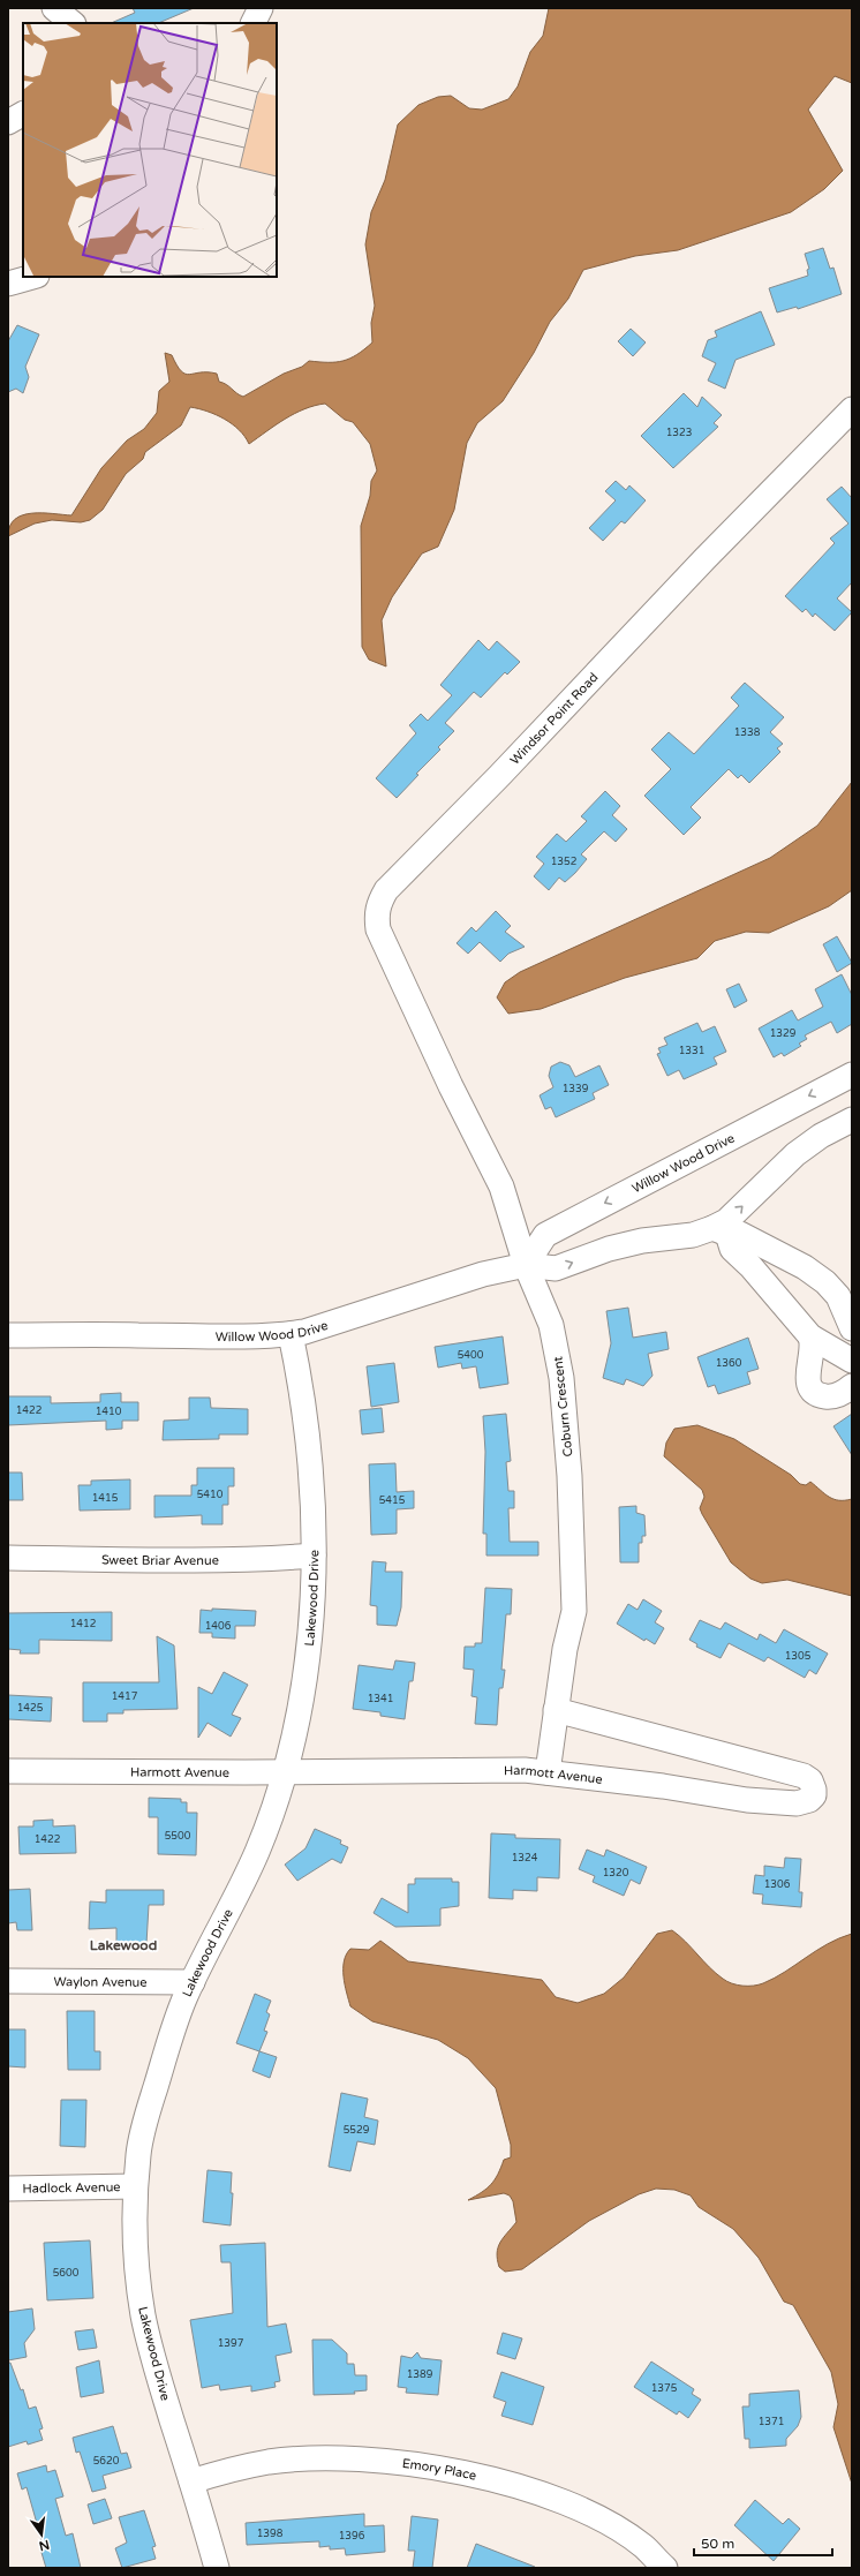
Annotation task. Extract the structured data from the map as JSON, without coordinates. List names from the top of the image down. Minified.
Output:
{"streets":{"street":["Windsor Point Road","Willow Wood Drive","Coburn Crescent","Sweet Briar Avenue","Lakewood Drive","Harmott Avenue","Waylon Avenue","Hadlock Avenue","Emory Place"]},"crossings":[["Windsor Point Road","Coburn Crescent"],["Willow Wood Drive","Coburn Crescent"],["Willow Wood Drive","Lakewood Drive"],["Coburn Crescent","Harmott Avenue"],["Sweet Briar Avenue","Lakewood Drive"],["Lakewood Drive","Harmott Avenue"],["Lakewood Drive","Waylon Avenue"],["Lakewood Drive","Hadlock Avenue"],["Lakewood Drive","Emory Place"]],"districts":["Lakewood"],"house_numbers":["1323","1338","1352","1329","1331","1339","5400","1360","1422","1410","5410","1415","5415","1412","1406","1305","1417","1341","1425","5500","1422","1324","1320","1306","5529","5600","1397","1389","1375","1371","5620","1398","1396"],"scale_bar":"50 m","north":"bottom"}
